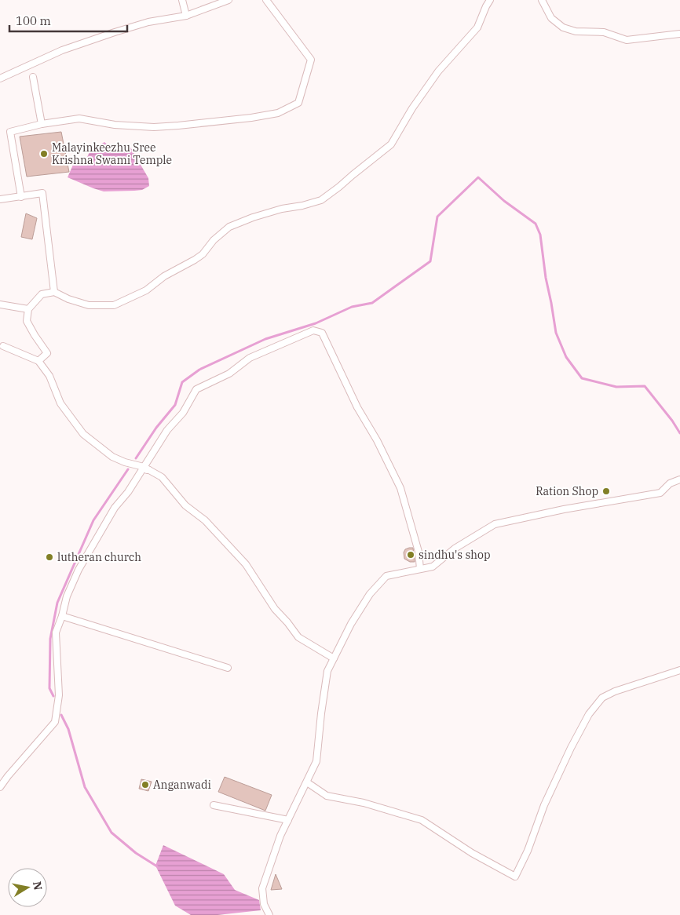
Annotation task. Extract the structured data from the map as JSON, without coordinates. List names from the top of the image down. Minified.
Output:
{"places":["Malayinkeezhu Sree Krishna Swami Temple","Ration Shop","sindhu's shop","lutheran church","Anganwadi"],"scale_bar":"100 m","north":"right"}
